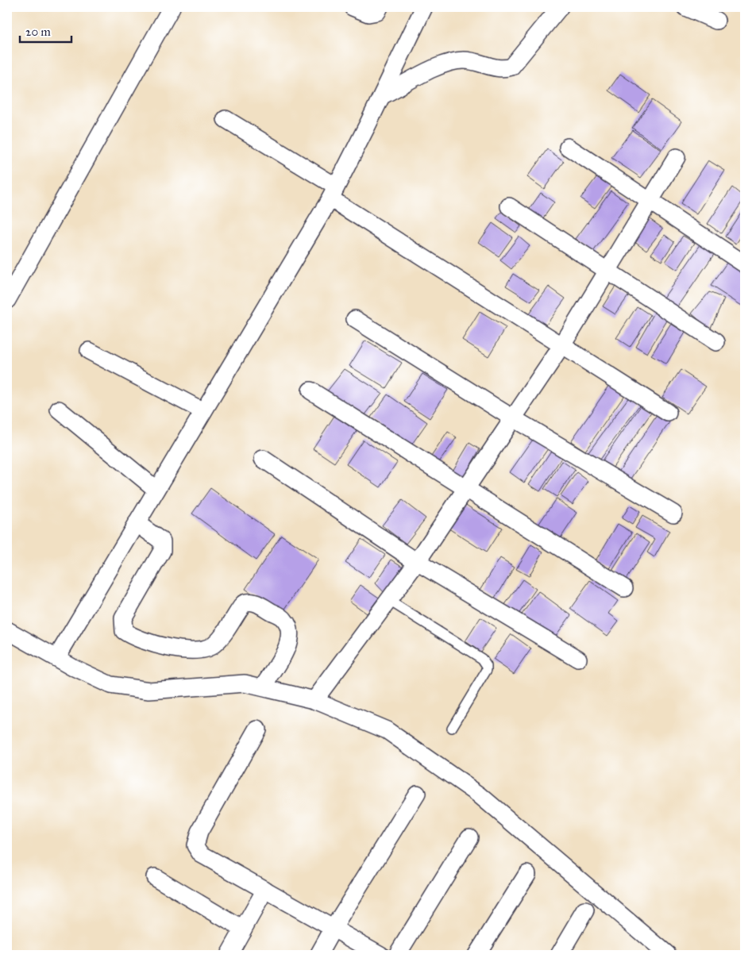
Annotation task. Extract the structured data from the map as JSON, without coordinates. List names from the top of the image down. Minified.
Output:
{"scale_bar":"20 m"}
